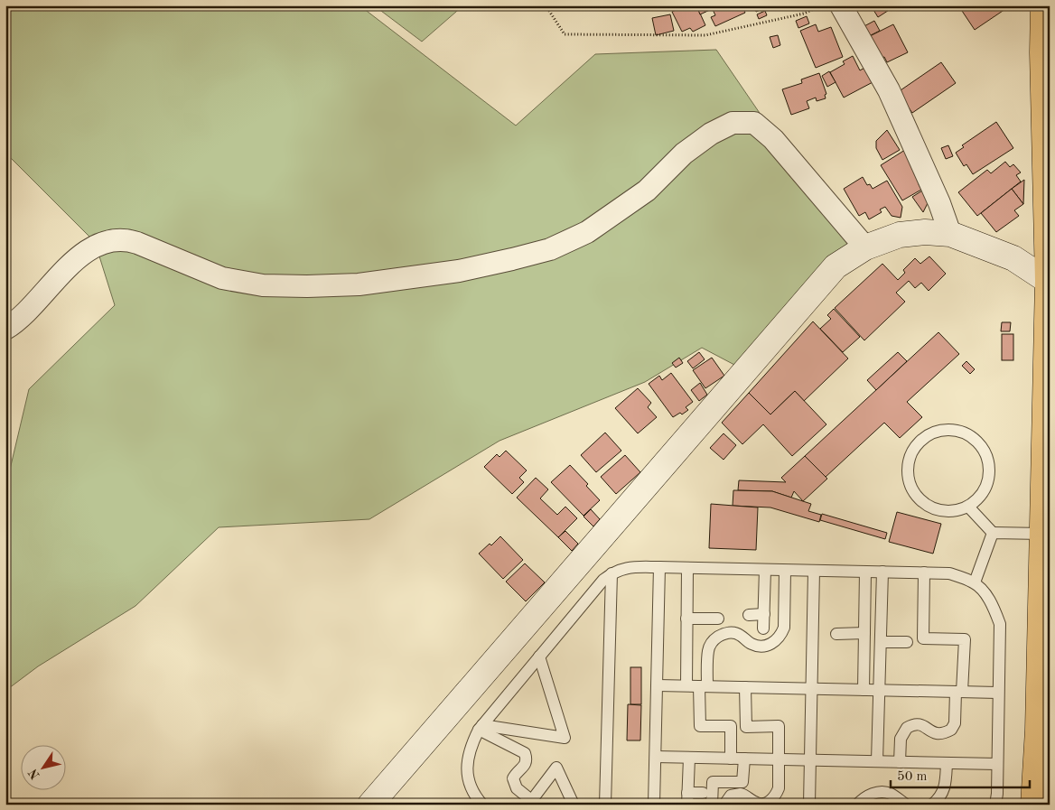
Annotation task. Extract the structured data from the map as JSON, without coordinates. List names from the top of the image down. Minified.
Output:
{"scale_bar":"50 m","north":"bottom left"}
